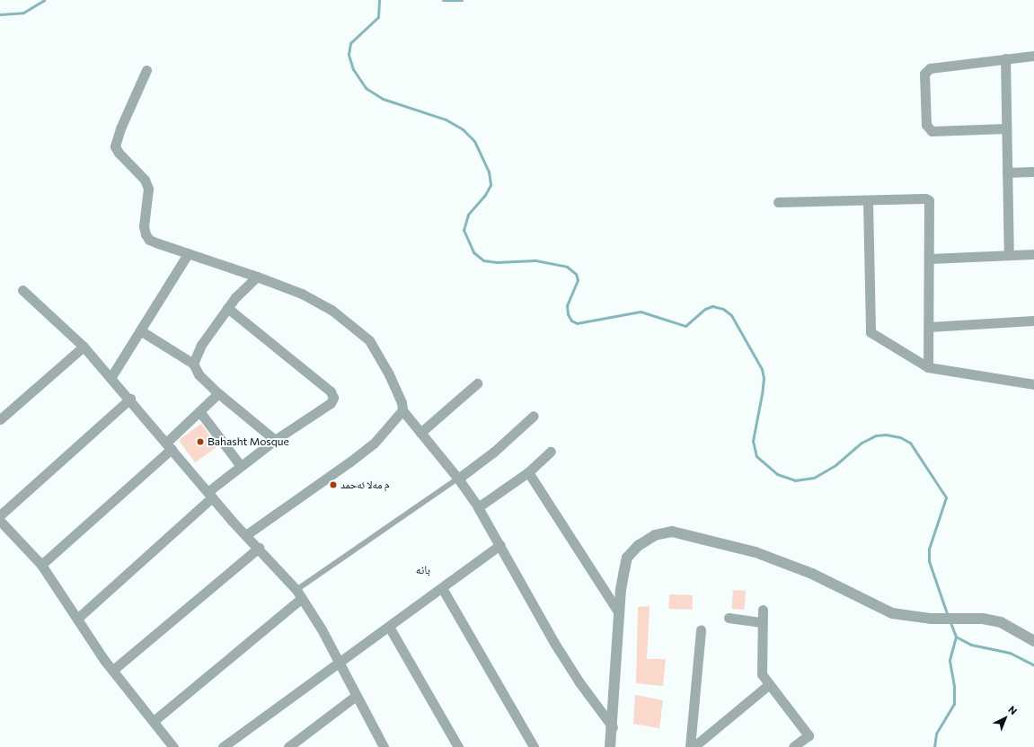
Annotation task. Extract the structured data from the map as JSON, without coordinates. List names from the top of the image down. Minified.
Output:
{"districts":["بانە"],"places":["Bahasht Mosque","م مەلا ئەحمد"],"north":"top right"}
